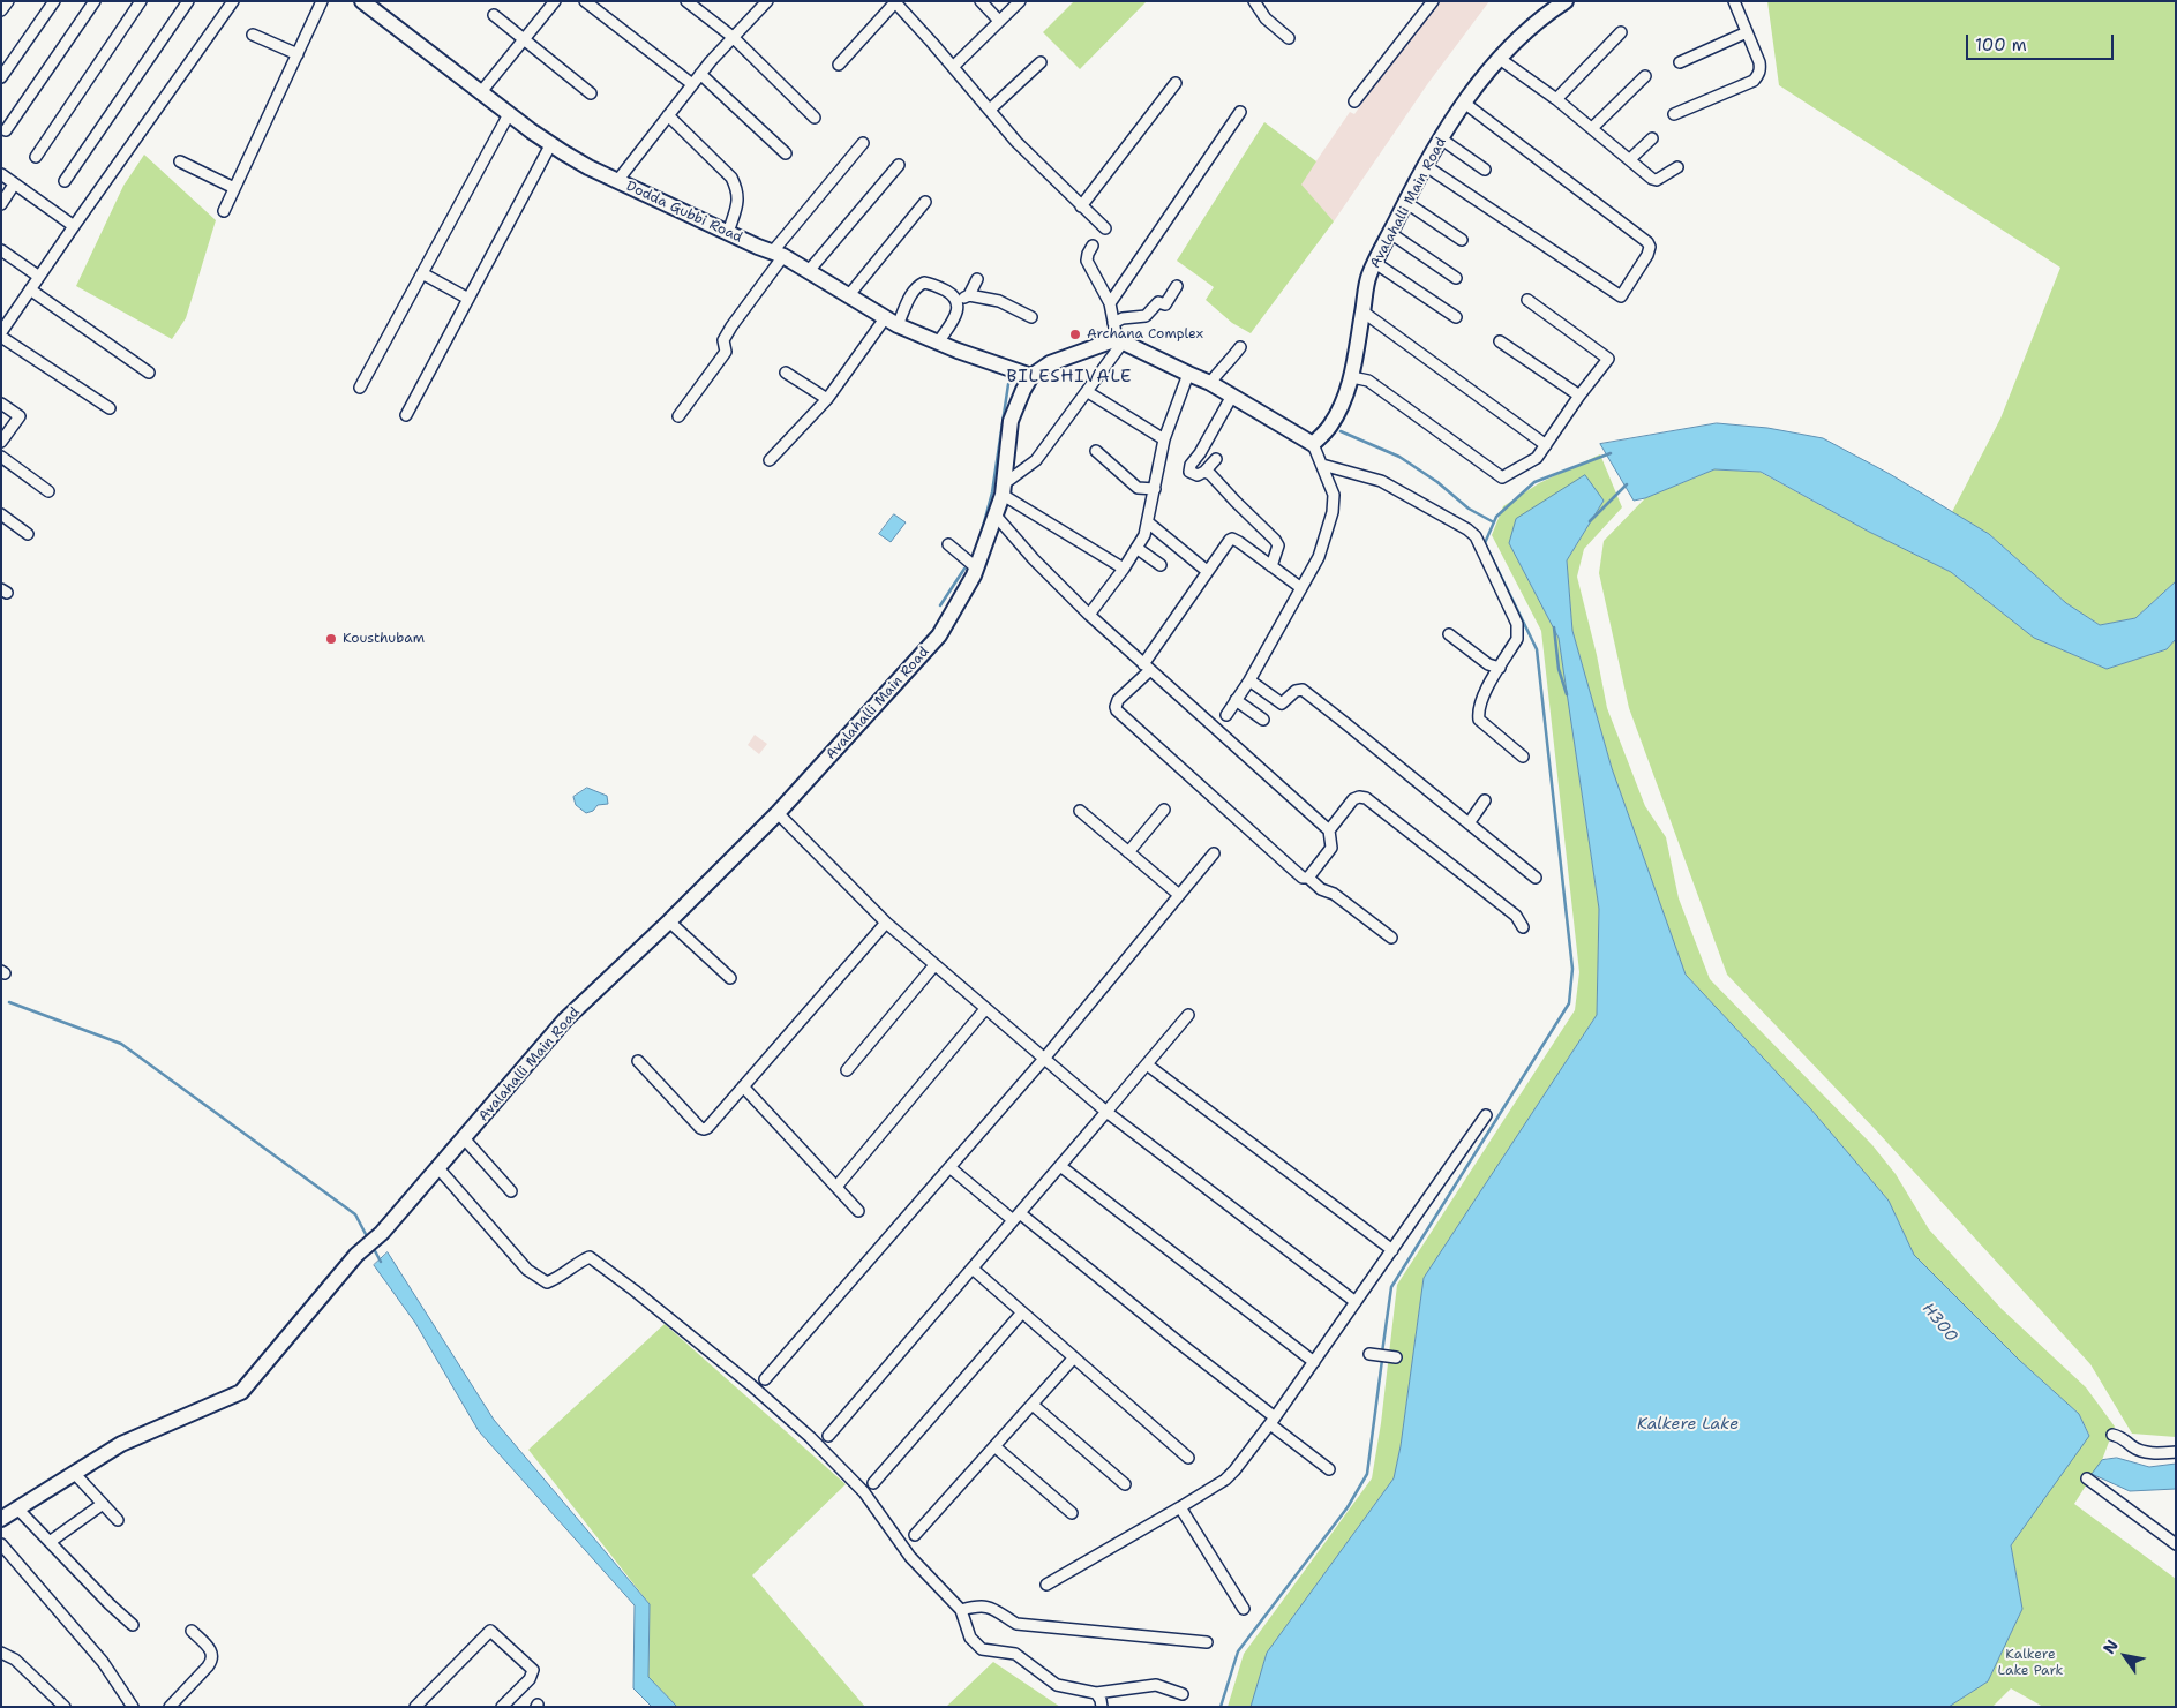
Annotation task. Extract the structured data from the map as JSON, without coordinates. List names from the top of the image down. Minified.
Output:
{"streets":{"main road":["Avalahalli Main Road","Dodda Gubbi Road"]},"crossings":[["Avalahalli Main Road","Dodda Gubbi Road"]],"districts":["BILESHIVALE"],"water":["H300","Kalkere Lake"],"parks":["Kalkere Lake Park"],"places":["Archana Complex","Kousthubam"],"scale_bar":"100 m","north":"top left"}
